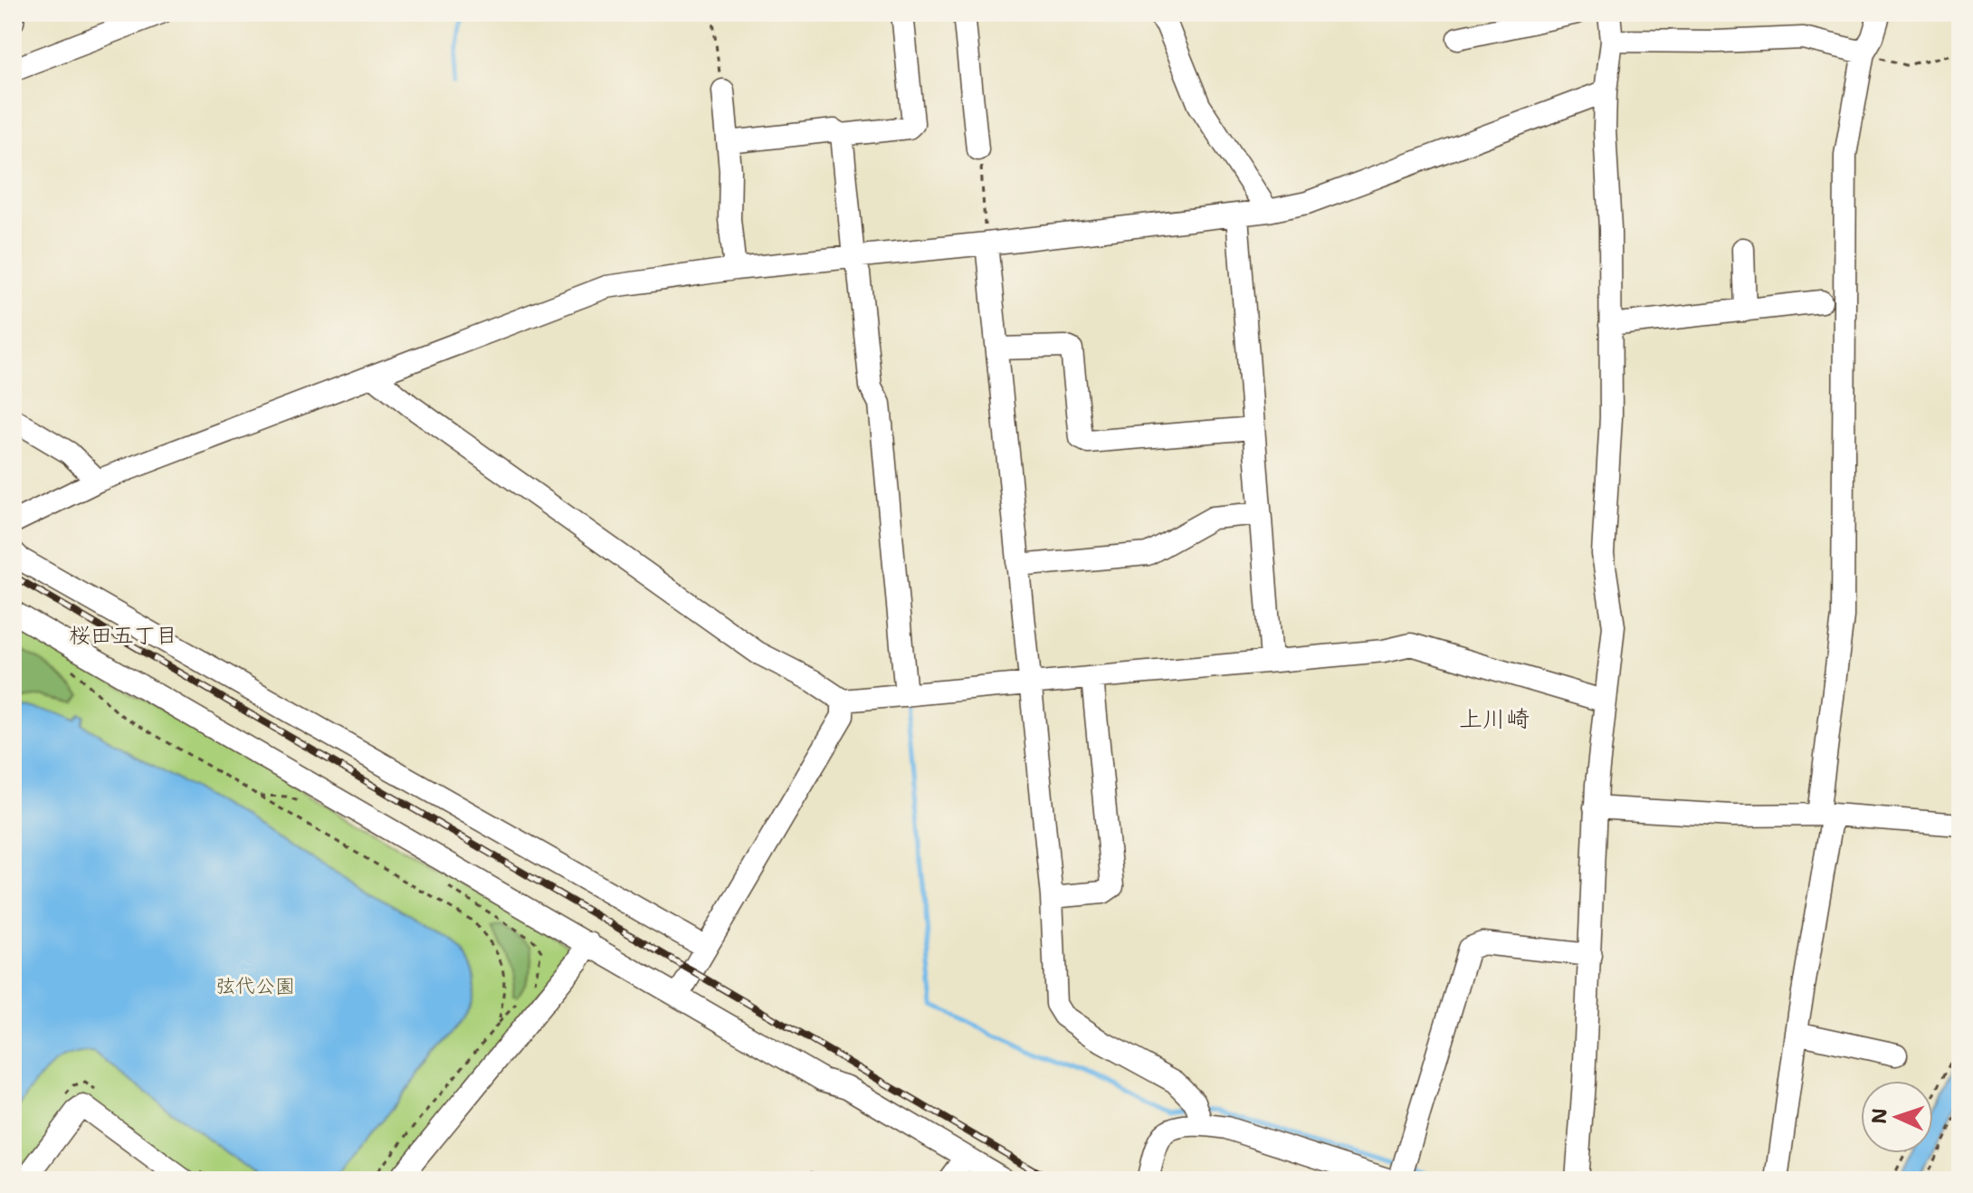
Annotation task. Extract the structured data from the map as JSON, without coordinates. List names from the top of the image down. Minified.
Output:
{"districts":["桜田五丁目","上川崎"],"parks":["弦代公園"],"north":"left"}
